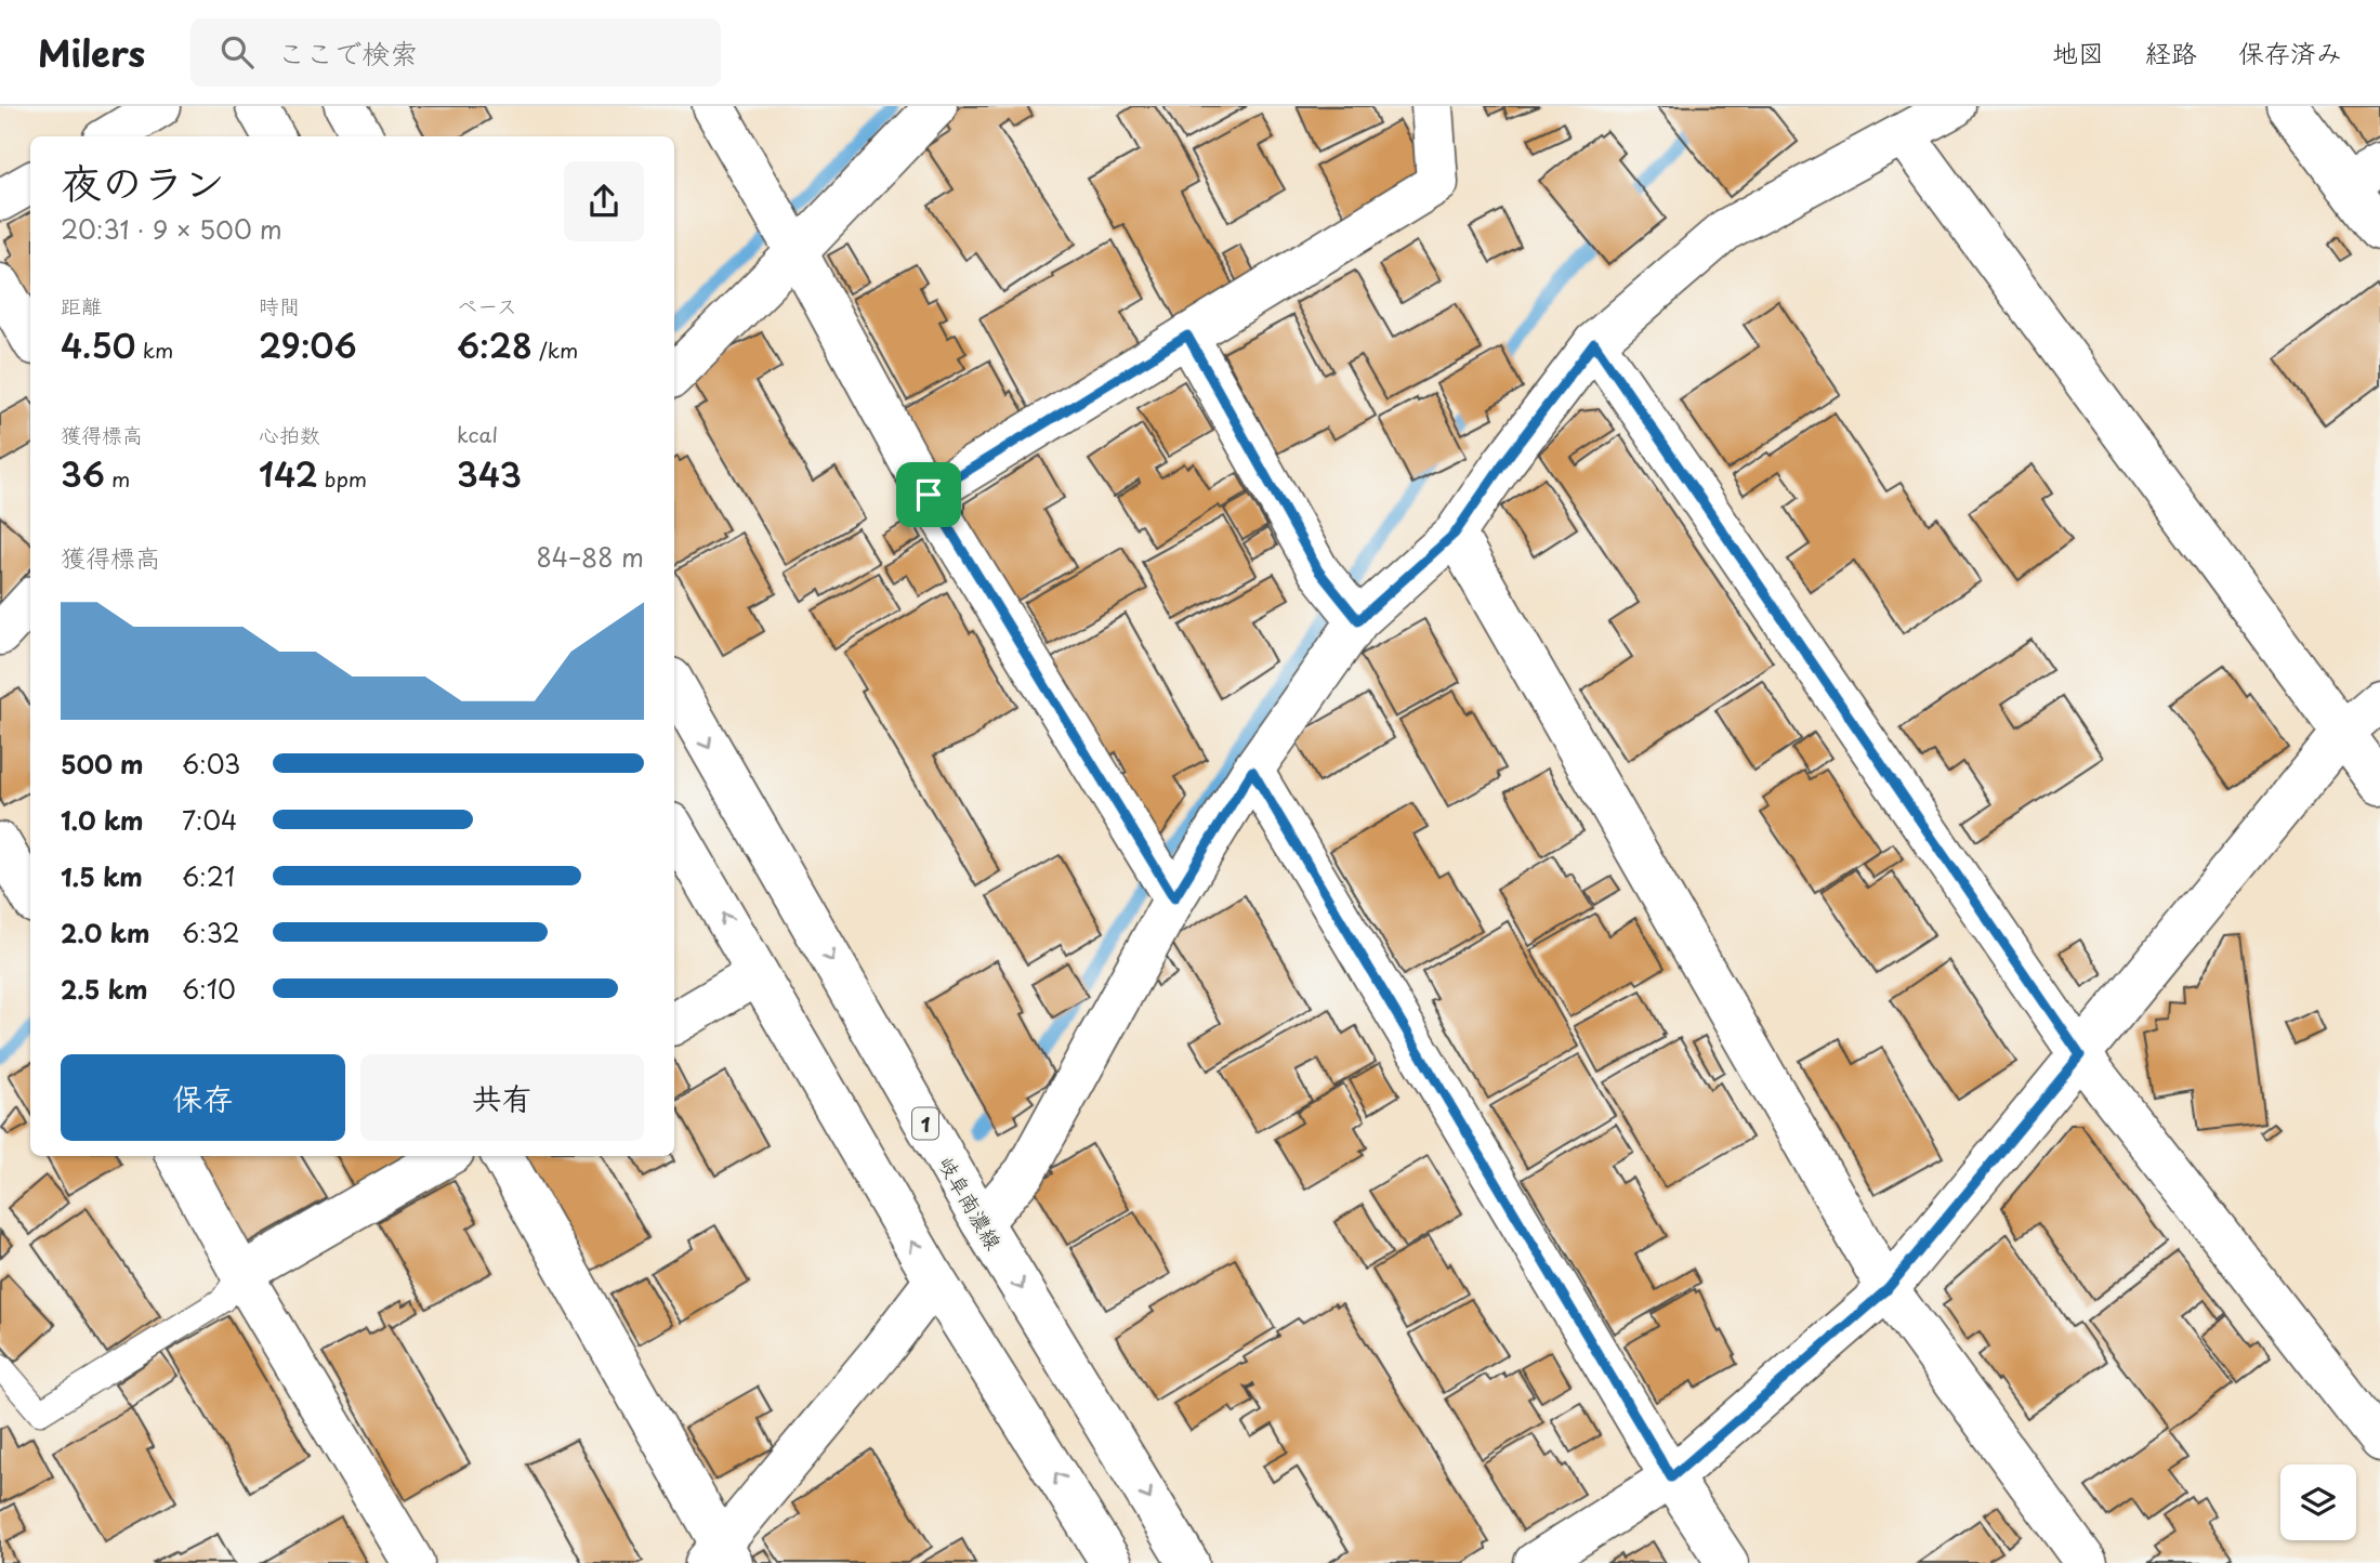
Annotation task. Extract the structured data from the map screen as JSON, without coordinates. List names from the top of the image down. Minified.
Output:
{"streets":{"street":["1","岐阜南濃線"]},"page":{"header":"Milers","search":"ここで検索","nav":["地図","経路","保存済み"],"heading":["夜のラン","20:31 · 9 × 500 m"],"stats":[["距離","4.50 km"],["時間","29:06"],["ペース","6:28 /km"],["獲得標高","36 m"],["心拍数","142 bpm"],["kcal","343"]],"chart":["獲得標高","84–88 m"],"list":[{"name":"500 m","note":"6:03"},{"name":"1.0 km","note":"7:04"},{"name":"1.5 km","note":"6:21"},{"name":"2.0 km","note":"6:32"},{"name":"2.5 km","note":"6:10"}],"buttons":["保存","共有"]}}
